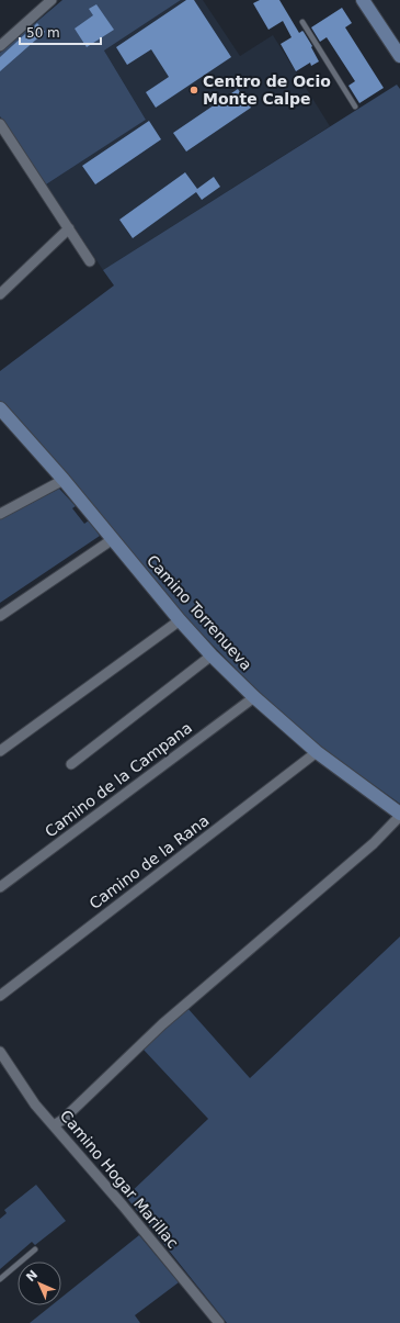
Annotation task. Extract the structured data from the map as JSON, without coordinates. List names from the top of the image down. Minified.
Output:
{"streets":{"street":["Camino Torrenueva","Camino de la Campana","Camino de la Rana","Camino Hogar Marillac"]},"crossings":[["Camino Torrenueva","Camino de la Campana"],["Camino Torrenueva","Camino de la Rana"]],"places":["Centro de Ocio Monte Calpe"],"scale_bar":"50 m","north":"top left"}
